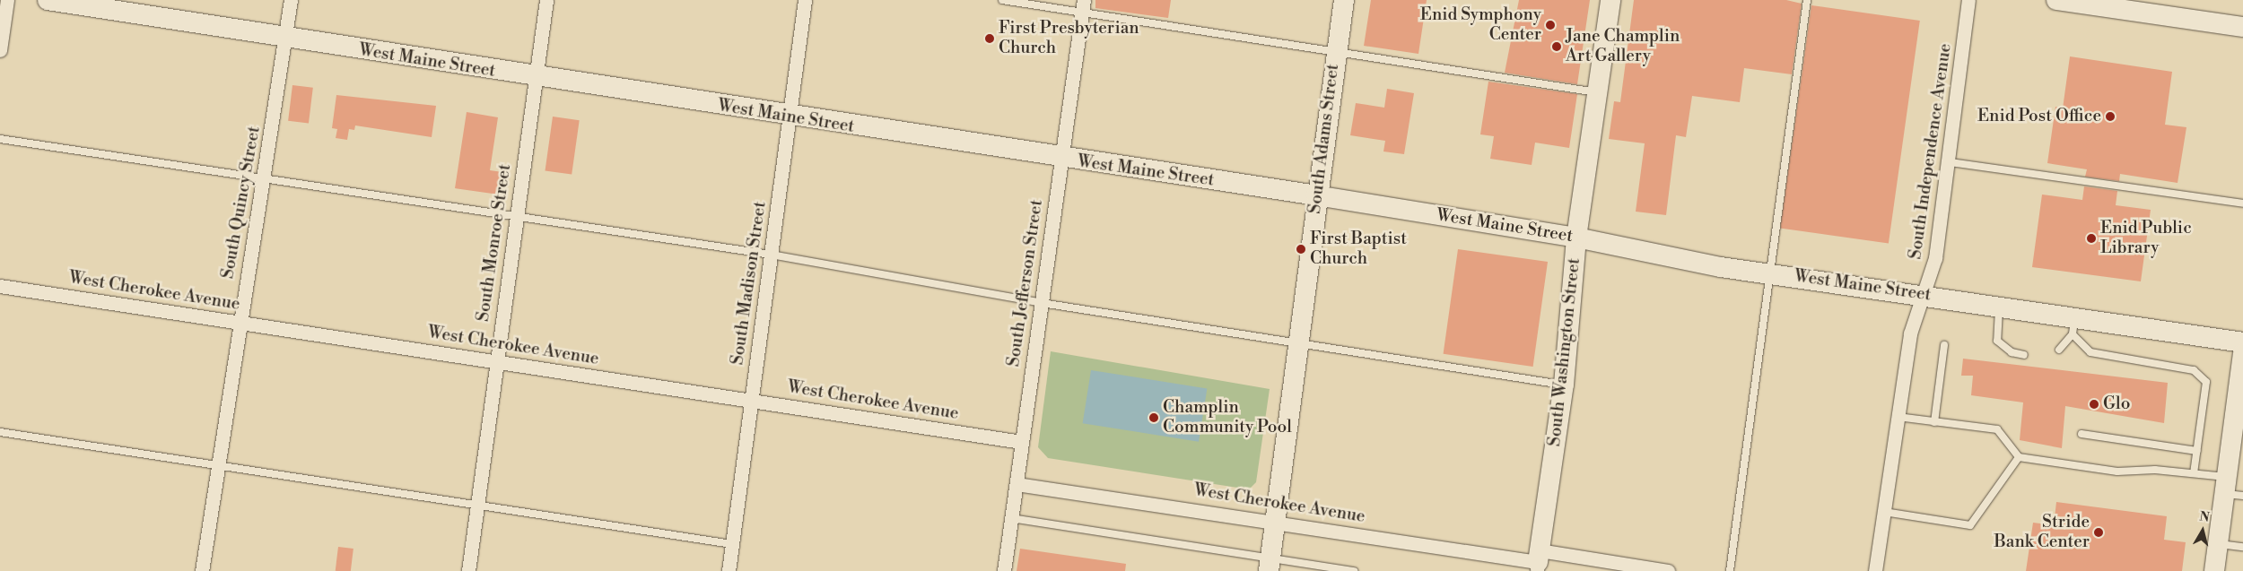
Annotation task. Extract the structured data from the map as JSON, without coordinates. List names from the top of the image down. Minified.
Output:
{"streets":{"main road":["West Maine Street","South Adams Street","South Washington Street"],"street":["South Independence Avenue","South Quincy Street","South Monroe Street","South Madison Street","South Jefferson Street","West Cherokee Avenue"]},"crossings":[["West Maine Street","South Adams Street"],["West Maine Street","South Independence Avenue"],["West Maine Street","South Quincy Street"],["West Maine Street","South Monroe Street"],["West Maine Street","South Madison Street"],["West Maine Street","South Jefferson Street"],["West Maine Street","South Washington Street"],["South Adams Street","West Cherokee Avenue"],["South Quincy Street","West Cherokee Avenue"],["South Monroe Street","West Cherokee Avenue"],["South Madison Street","West Cherokee Avenue"],["South Jefferson Street","West Cherokee Avenue"],["West Cherokee Avenue","South Washington Street"]],"places":["Enid Symphony Center","First Presbyterian Church","Jane Champlin Art Gallery","Enid Post Office","Enid Public Library","First Baptist Church","Glo","Champlin Community Pool","Stride Bank Center"],"north":"top"}
